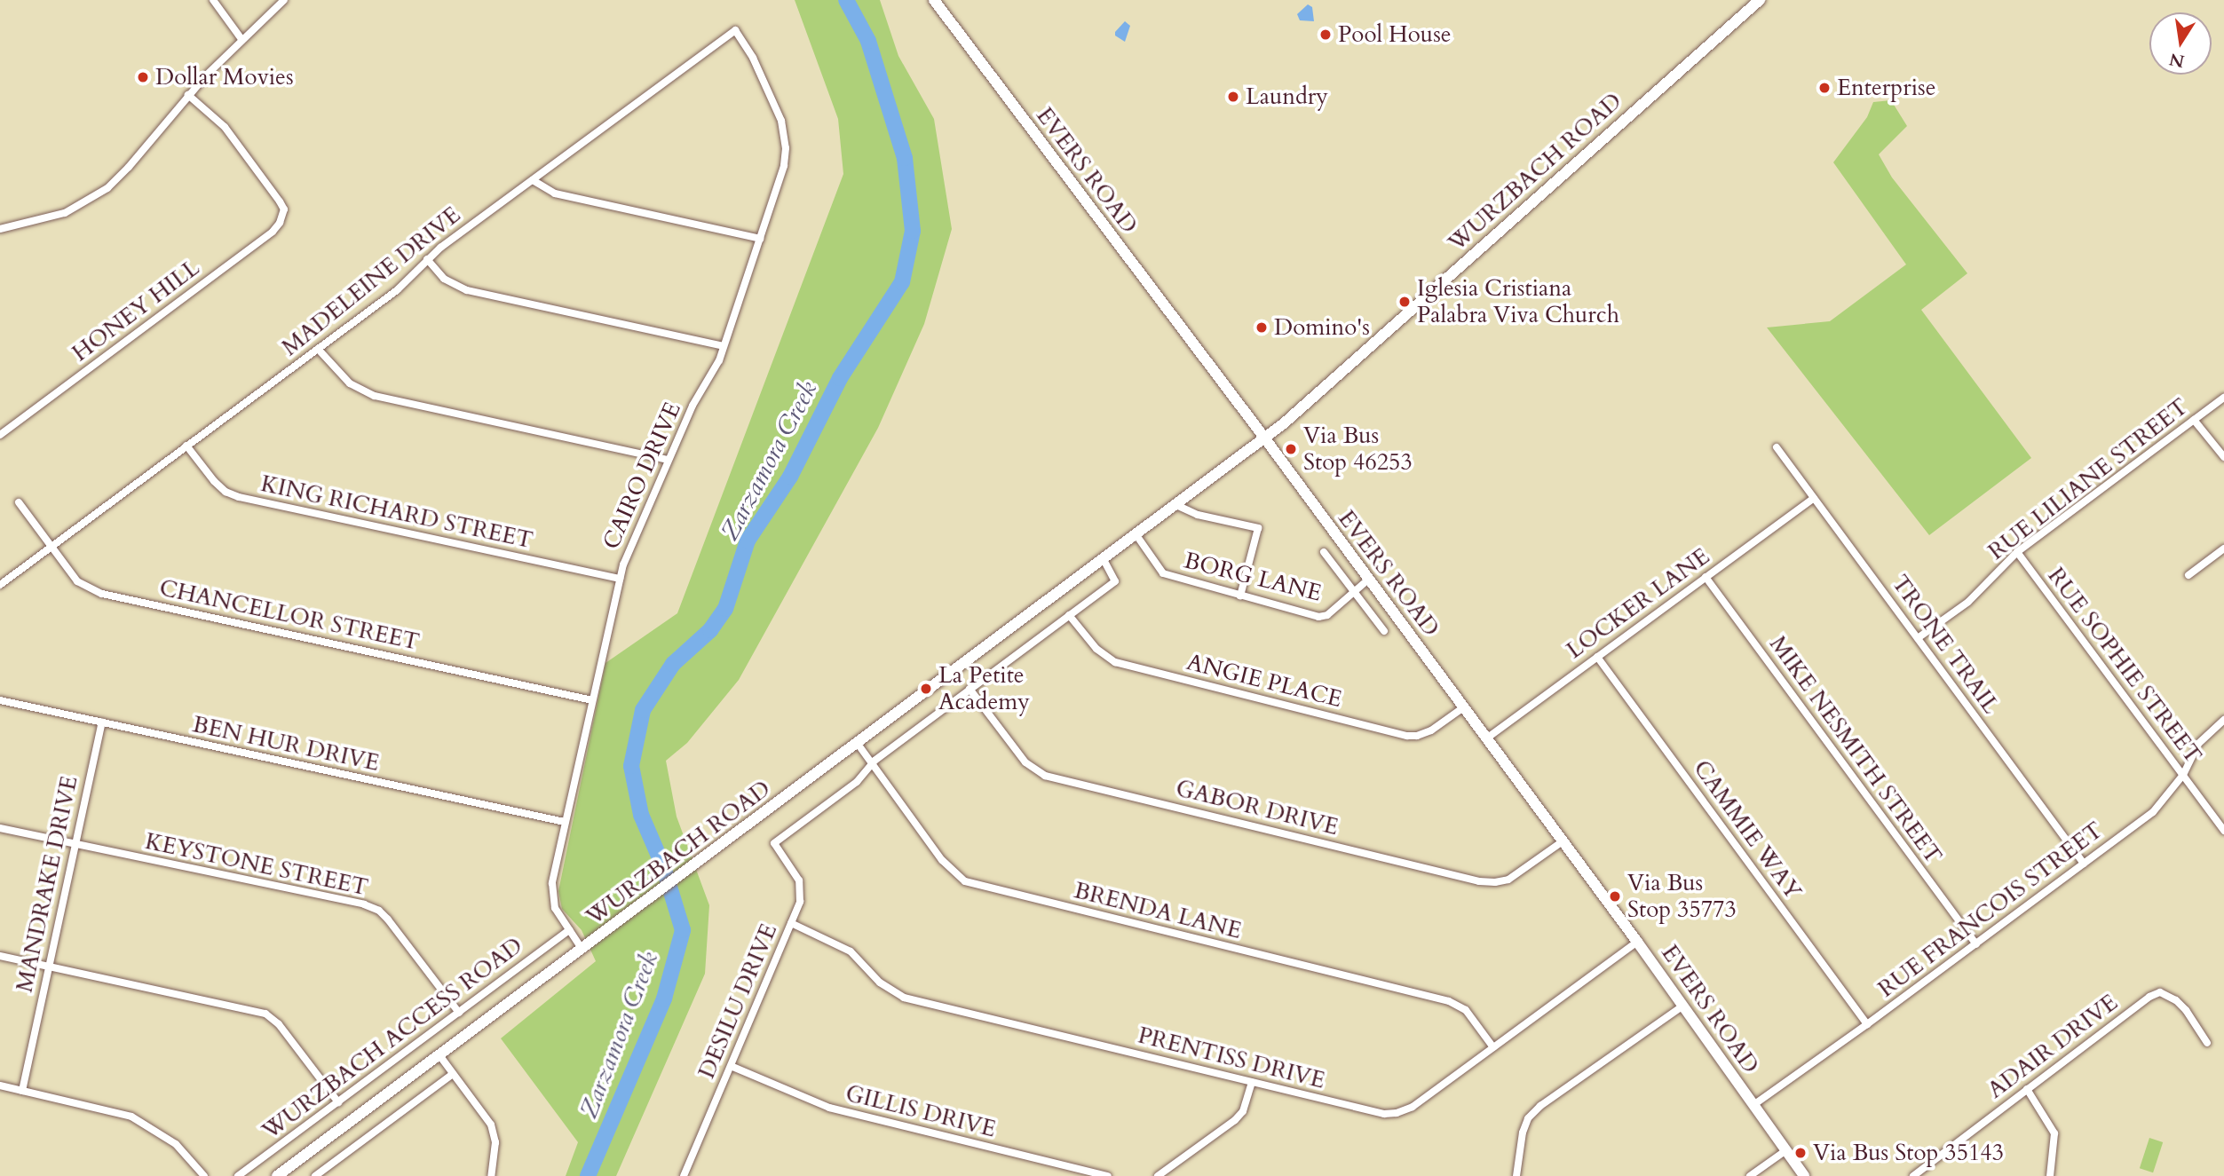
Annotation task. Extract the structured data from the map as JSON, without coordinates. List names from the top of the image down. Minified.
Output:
{"streets":{"main road":["EVERS ROAD","WURZBACH ROAD"],"street":["MADELEINE DRIVE","HONEY HILL","CAIRO DRIVE","RUE LILIANE STREET","KING RICHARD STREET","BORG LANE","LOCKER LANE","CHANCELLOR STREET","TRONE TRAIL","RUE SOPHIE STREET","ANGIE PLACE","BEN HUR DRIVE","MIKE NESMITH STREET","GABOR DRIVE","CAMMIE WAY","KEYSTONE STREET","MANDRAKE DRIVE","RUE FRANCOIS STREET","BRENDA LANE","DESILU DRIVE","WURZBACH ACCESS ROAD","ADAIR DRIVE","PRENTISS DRIVE","GILLIS DRIVE"]},"crossings":[["EVERS ROAD","WURZBACH ROAD"],["EVERS ROAD","BORG LANE"],["EVERS ROAD","LOCKER LANE"],["EVERS ROAD","ANGIE PLACE"],["EVERS ROAD","GABOR DRIVE"],["EVERS ROAD","RUE FRANCOIS STREET"],["EVERS ROAD","PRENTISS DRIVE"],["WURZBACH ROAD","CAIRO DRIVE"],["WURZBACH ROAD","BORG LANE"],["WURZBACH ROAD","BRENDA LANE"],["MADELEINE DRIVE","CAIRO DRIVE"],["MADELEINE DRIVE","KING RICHARD STREET"],["MADELEINE DRIVE","CHANCELLOR STREET"],["CAIRO DRIVE","KING RICHARD STREET"],["CAIRO DRIVE","CHANCELLOR STREET"],["CAIRO DRIVE","BEN HUR DRIVE"],["CAIRO DRIVE","WURZBACH ACCESS ROAD"],["RUE LILIANE STREET","TRONE TRAIL"],["RUE LILIANE STREET","RUE SOPHIE STREET"],["LOCKER LANE","TRONE TRAIL"],["LOCKER LANE","MIKE NESMITH STREET"],["LOCKER LANE","CAMMIE WAY"],["TRONE TRAIL","RUE FRANCOIS STREET"],["RUE SOPHIE STREET","RUE FRANCOIS STREET"],["BEN HUR DRIVE","MANDRAKE DRIVE"],["MIKE NESMITH STREET","RUE FRANCOIS STREET"],["CAMMIE WAY","RUE FRANCOIS STREET"],["KEYSTONE STREET","MANDRAKE DRIVE"],["KEYSTONE STREET","WURZBACH ACCESS ROAD"],["BRENDA LANE","DESILU DRIVE"],["BRENDA LANE","PRENTISS DRIVE"],["DESILU DRIVE","PRENTISS DRIVE"],["DESILU DRIVE","GILLIS DRIVE"]],"water":["Zarzamora Creek"],"places":["Pool House","Dollar Movies","Enterprise","Laundry","Iglesia Cristiana Palabra Viva Church","Domino's","Via Bus Stop 46253","La Petite Academy","Via Bus Stop 35773","Via Bus Stop 35143"],"north":"bottom"}
